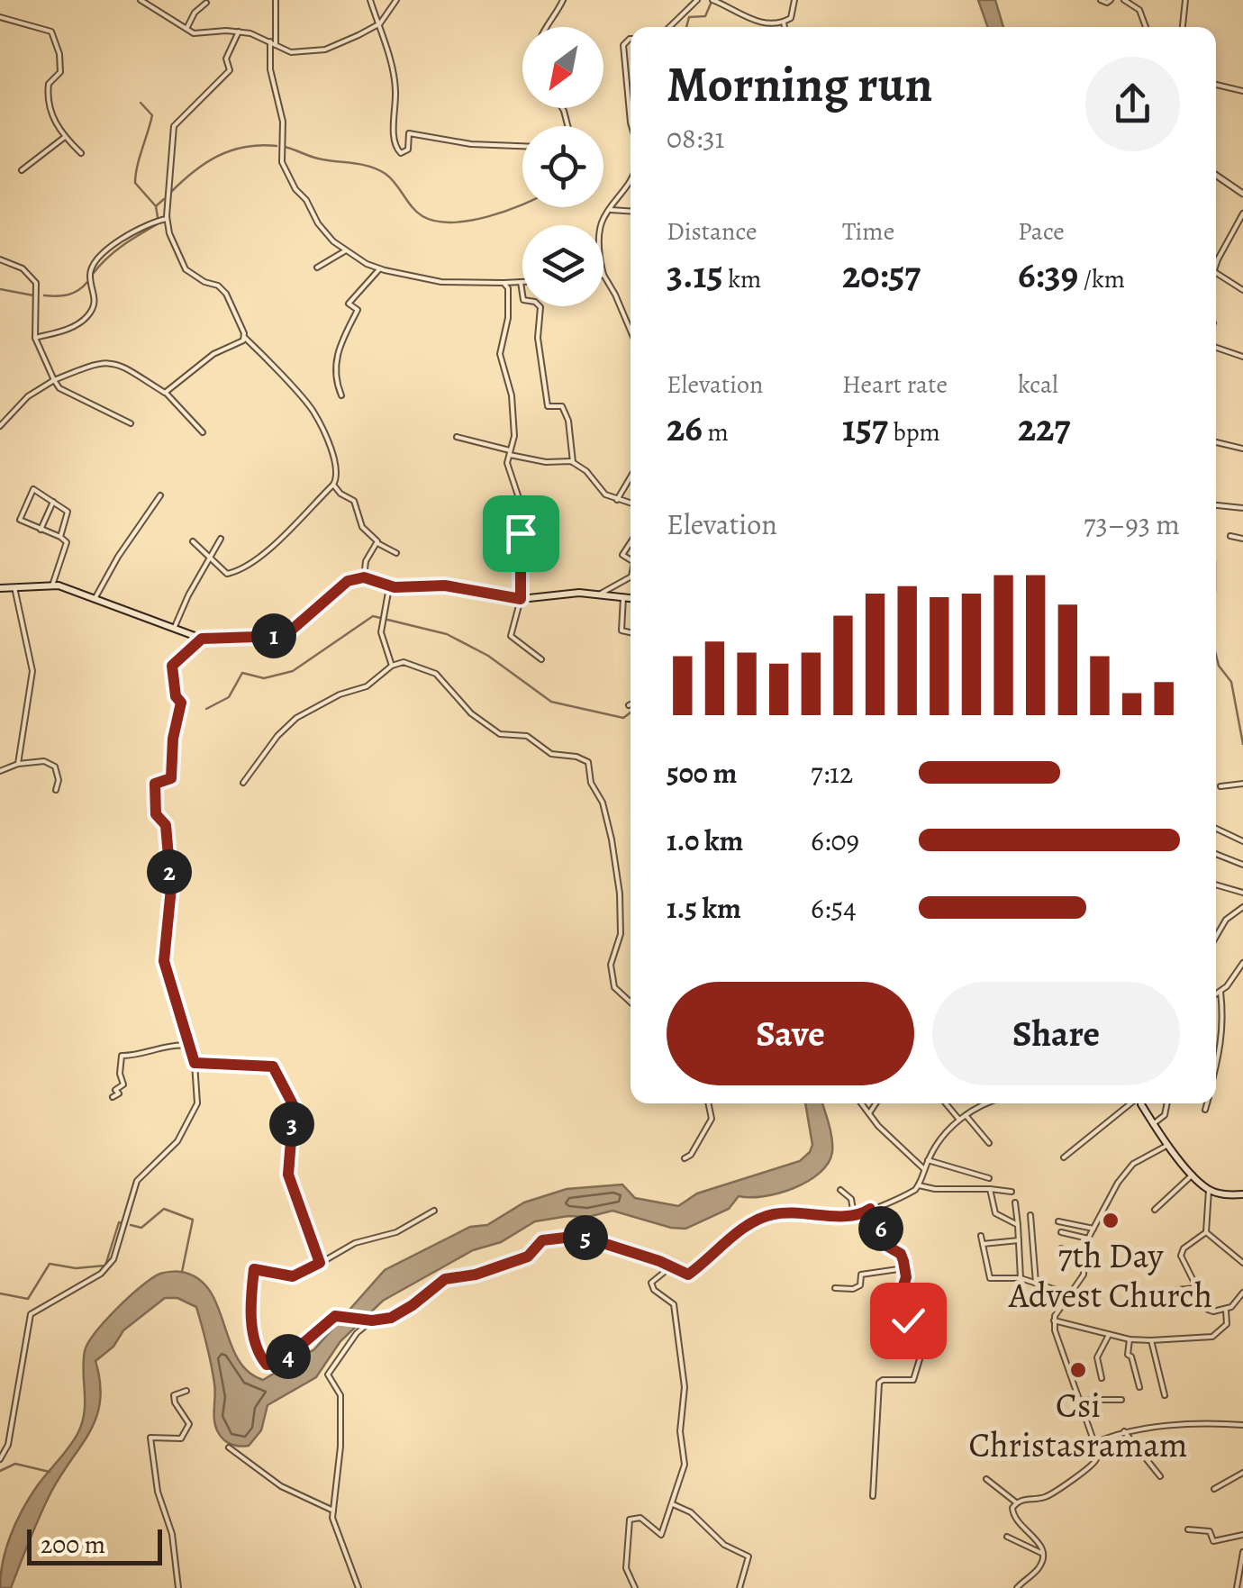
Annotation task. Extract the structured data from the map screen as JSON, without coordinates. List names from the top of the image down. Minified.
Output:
{"places":["7th Day Advest Church","Csi Christasramam"],"scale_bar":"200 m","north":"bottom left","page":{"heading":["Morning run","08:31"],"stats":[["Distance","3.15 km"],["Time","20:57"],["Pace","6:39 /km"],["Elevation","26 m"],["Heart rate","157 bpm"],["kcal","227"]],"chart":["Elevation","73–93 m"],"pins":["1","2","3","6","5","4"],"list":[{"name":"500 m","note":"7:12"},{"name":"1.0 km","note":"6:09"},{"name":"1.5 km","note":"6:54"}],"buttons":["Save","Share"],"scale":"200 m"}}
